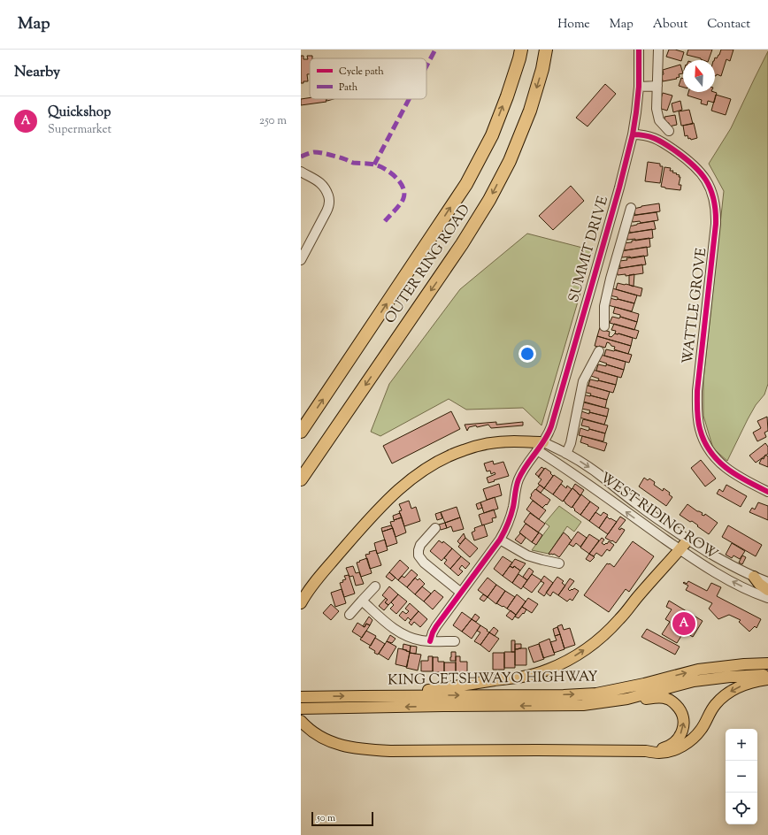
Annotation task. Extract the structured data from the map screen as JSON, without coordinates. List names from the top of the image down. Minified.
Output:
{"streets":{"highway":["OUTER RING ROAD"],"main road":["KING CETSHWAYO HIGHWAY"],"street":["SUMMIT DRIVE","WATTLE GROVE","WEST RIDING ROW"]},"crossings":[["SUMMIT DRIVE","WATTLE GROVE"],["SUMMIT DRIVE","WEST RIDING ROW"]],"legend":["Cycle path","Path"],"scale_bar":"50 m","north":"top","page":{"header":"Map","nav":["Home","Map","About","Contact"],"heading":"Nearby","list":[{"mark":"A","name":"Quickshop","note":"Supermarket","value":"250 m"}],"pins":"A","map_buttons":["+","−"],"scale":"50 m"}}
